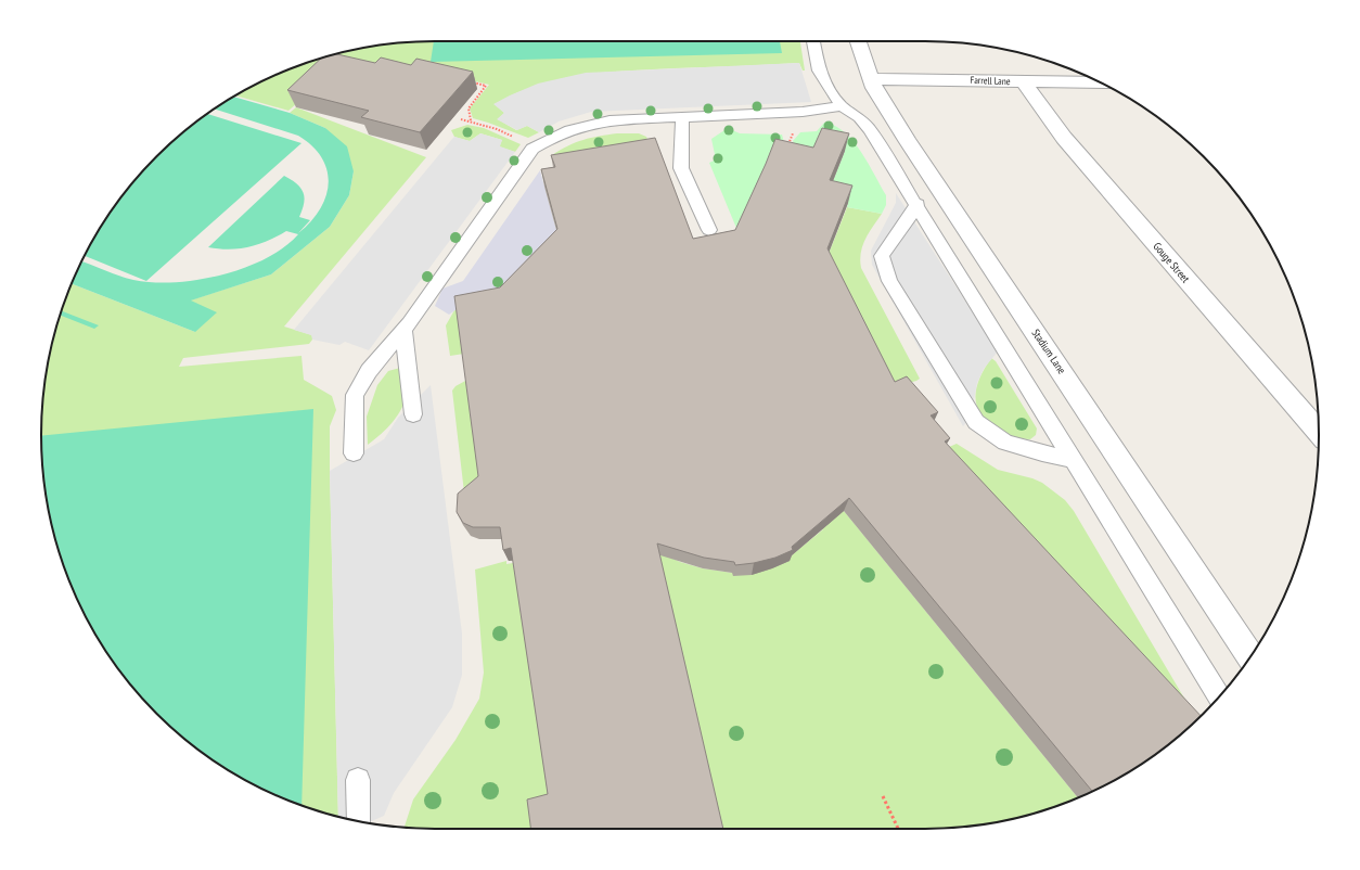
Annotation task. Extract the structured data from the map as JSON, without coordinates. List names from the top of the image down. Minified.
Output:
{"streets":{"street":["Farrell Lane","Gouge Street","Stadium Lane"]},"crossings":[["Farrell Lane","Gouge Street"],["Farrell Lane","Stadium Lane"]]}
